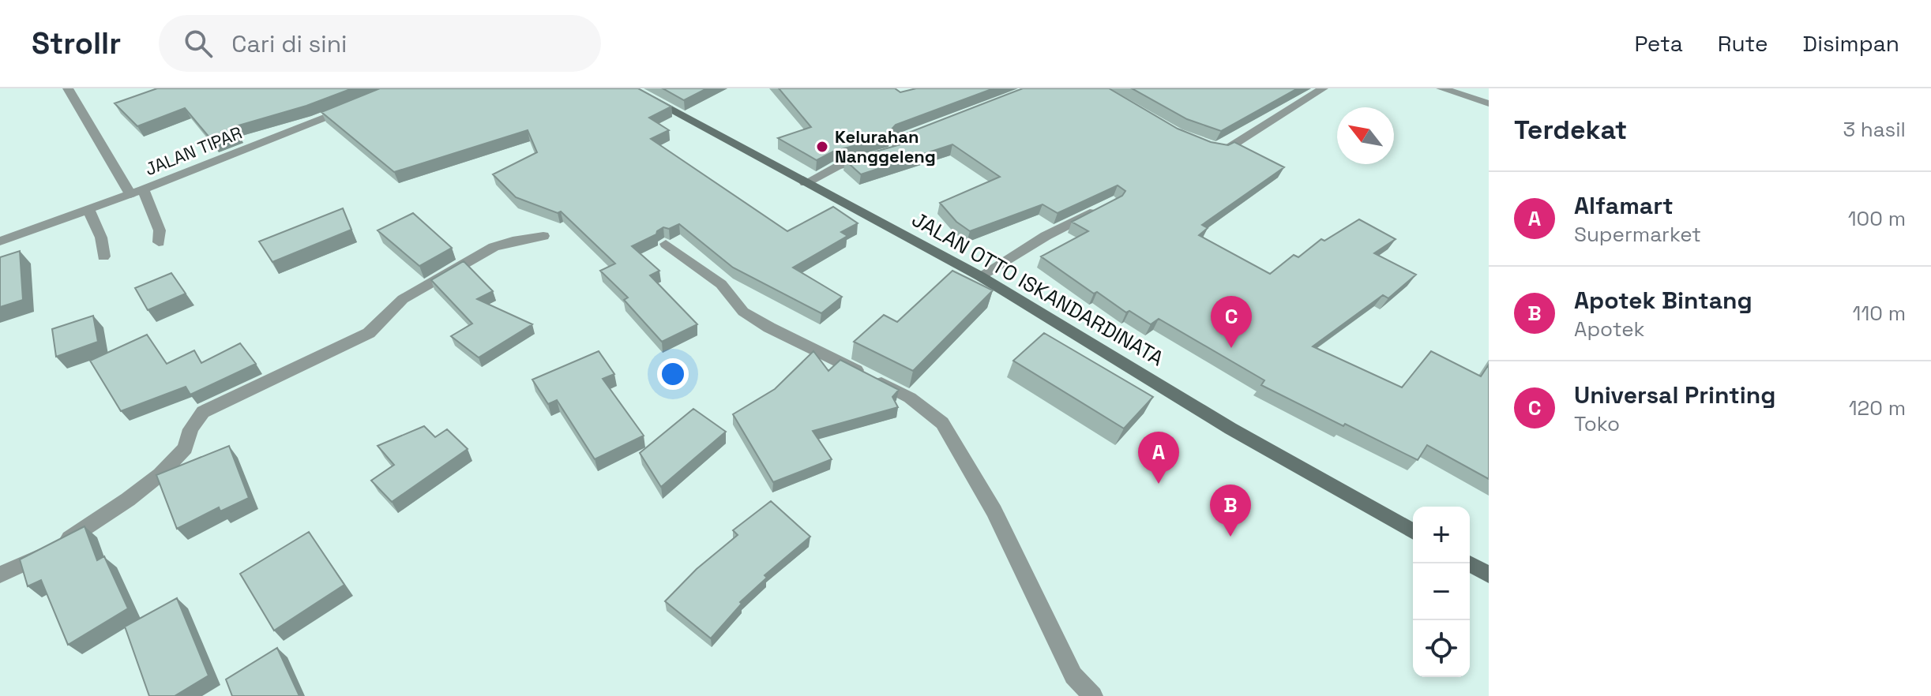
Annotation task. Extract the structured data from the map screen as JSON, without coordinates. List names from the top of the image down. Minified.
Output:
{"streets":{"main road":["JALAN OTTO ISKANDARDINATA"],"street":["JALAN TIPAR"]},"places":["Kelurahan Nanggeleng"],"north":"top left","page":{"header":"Strollr","search":"Cari di sini","nav":["Peta","Rute","Disimpan"],"heading":["Terdekat","3 hasil"],"list":[{"mark":"A","name":"Alfamart","note":"Supermarket","value":"100 m"},{"mark":"B","name":"Apotek Bintang","note":"Apotek","value":"110 m"},{"mark":"C","name":"Universal Printing","note":"Toko","value":"120 m"}],"pins":["C","A","B"],"map_buttons":["+","−"]}}
